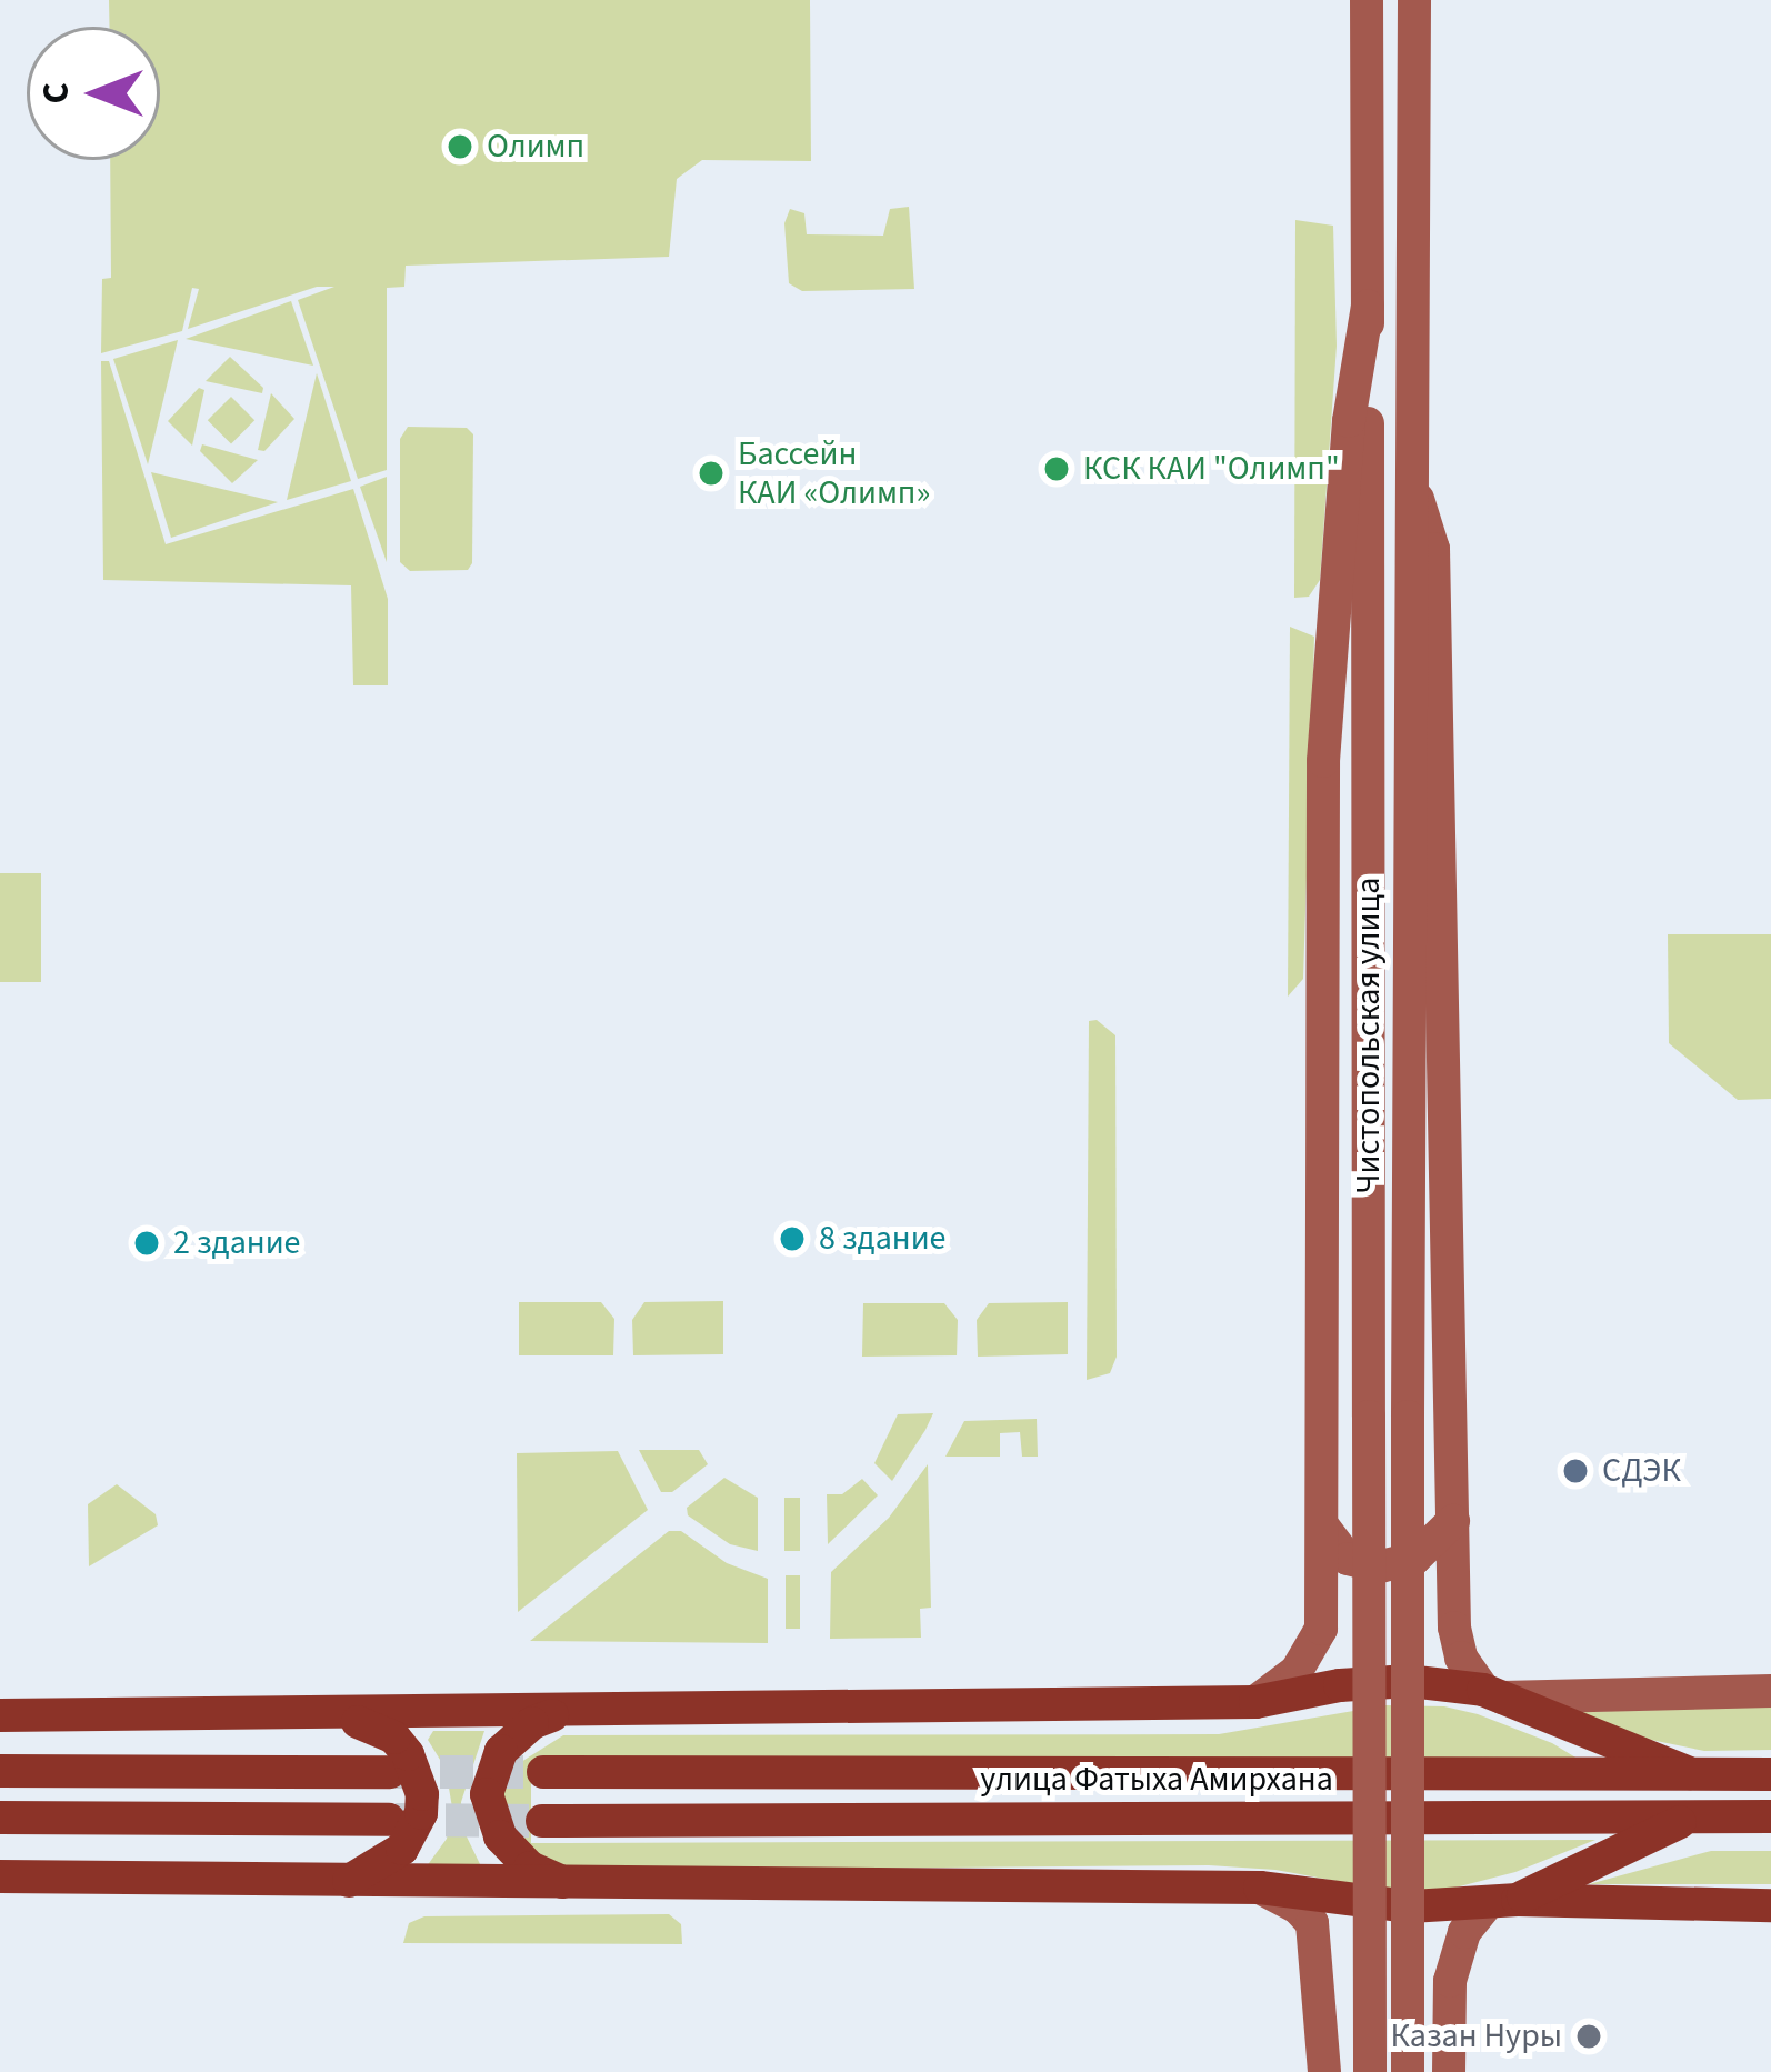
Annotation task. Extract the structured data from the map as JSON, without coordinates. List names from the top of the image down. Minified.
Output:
{"streets":{"main road":["Чистопольская улица","улица Фатыха Амирхана"]},"places":["Олимп","КСК КАИ \"Олимп\"","Бассейн КАИ «Олимп»","8 здание","2 здание","СДЭК","Казан Нуры"],"north":"left"}
